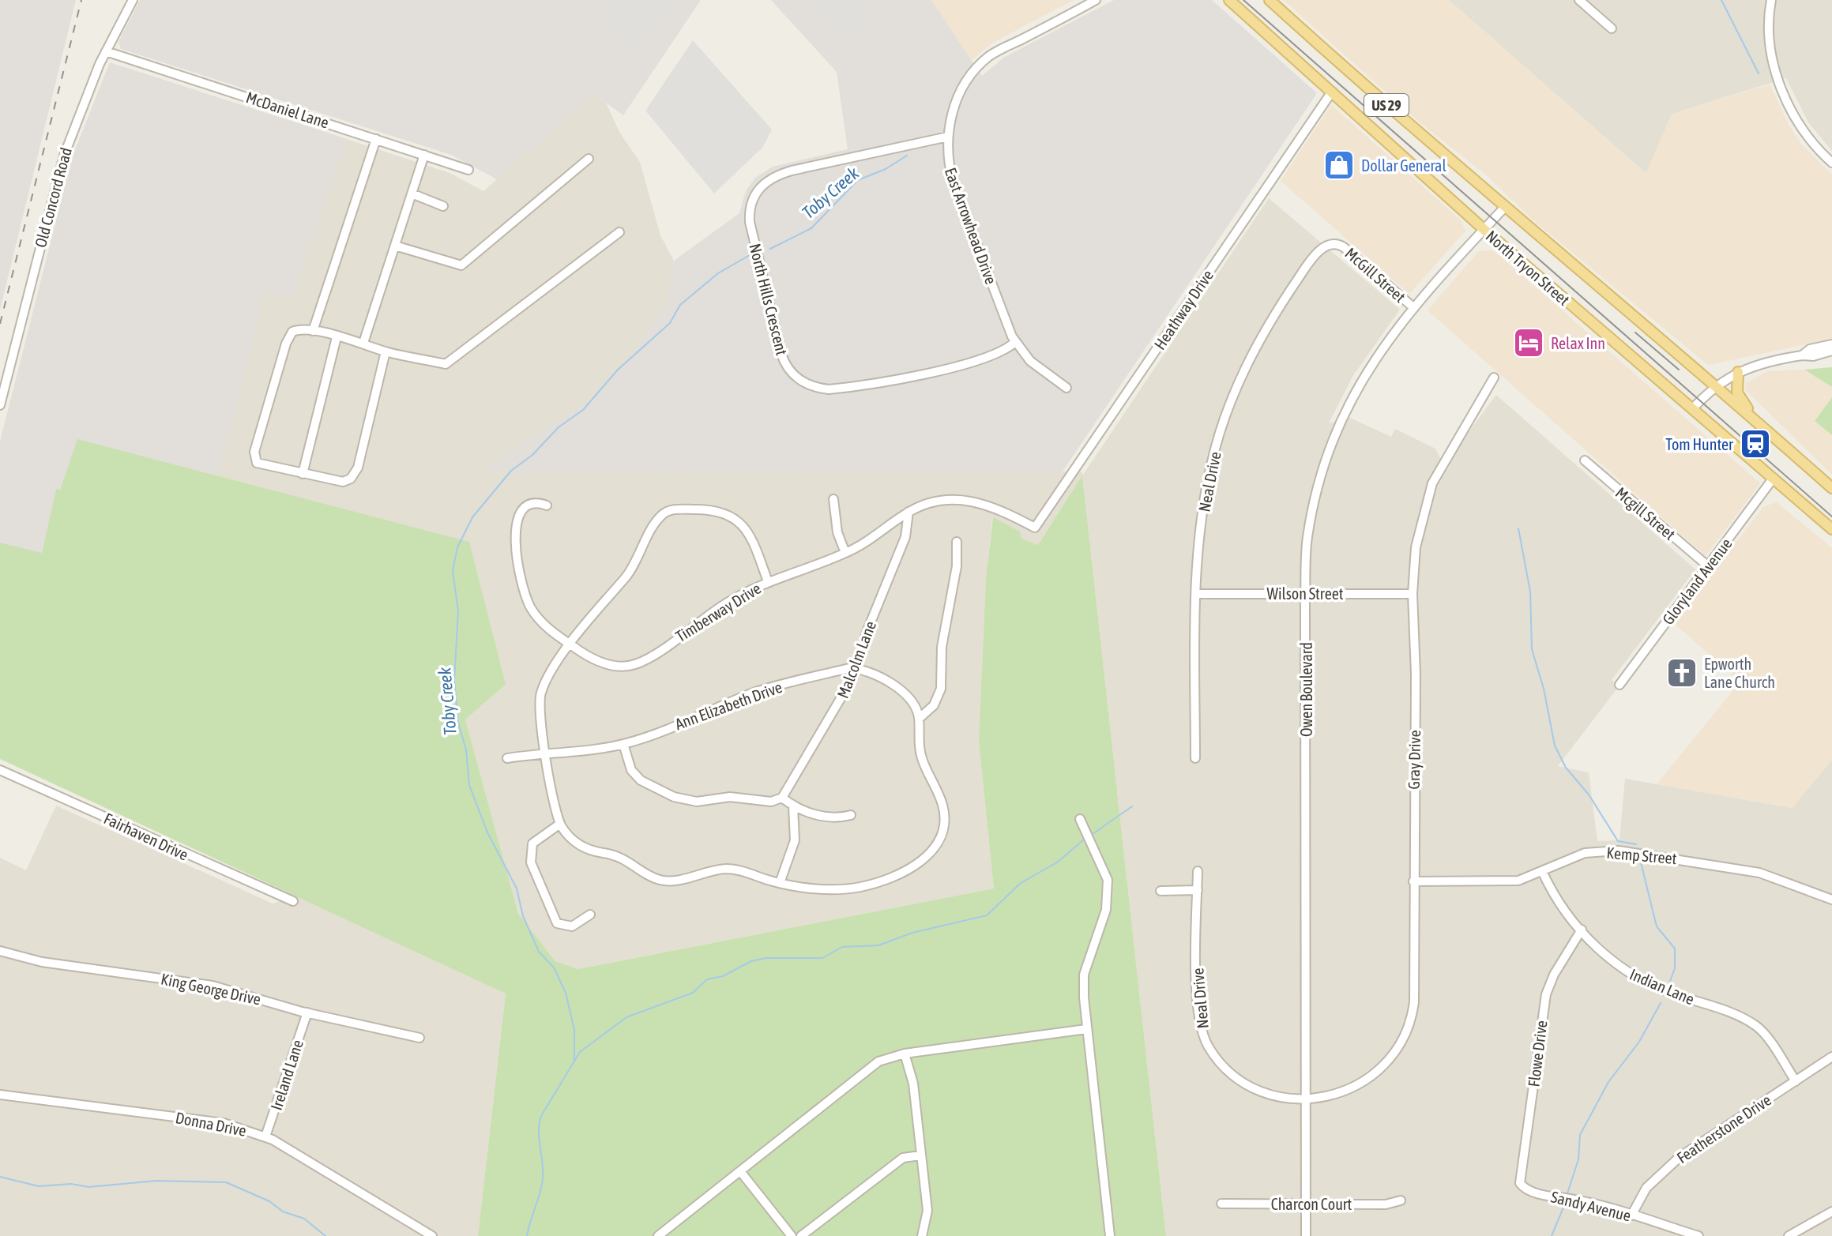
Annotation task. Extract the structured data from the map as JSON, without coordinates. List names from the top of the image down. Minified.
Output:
{"streets":{"main road":["US 29","North Tryon Street"],"street":["McDaniel Lane","Old Concord Road","East Arrowhead Drive","McGill Street","North Hills Crescent","Heathway Drive","Neal Drive","Mcgill Street","Gloryland Avenue","Wilson Street","Timberway Drive","Malcolm Lane","Owen Boulevard","Ann Elizabeth Drive","Gray Drive","Fairhaven Drive","Kemp Street","Indian Lane","King George Drive","Flowe Drive","Ireland Lane","Donna Drive","Featherstone Drive","Charcon Court","Sandy Avenue"]},"crossings":[["McDaniel Lane","Old Concord Road"],["East Arrowhead Drive","North Hills Crescent"],["North Tryon Street","Heathway Drive"],["North Tryon Street","Gloryland Avenue"],["North Tryon Street","Owen Boulevard"],["McGill Street","Neal Drive"],["McGill Street","Owen Boulevard"],["Heathway Drive","Timberway Drive"],["Neal Drive","Wilson Street"],["Neal Drive","Owen Boulevard"],["Neal Drive","Gray Drive"],["Mcgill Street","Gloryland Avenue"],["Wilson Street","Owen Boulevard"],["Wilson Street","Gray Drive"],["Timberway Drive","Malcolm Lane"],["Malcolm Lane","Ann Elizabeth Drive"],["Owen Boulevard","Gray Drive"],["Owen Boulevard","Charcon Court"],["Gray Drive","Kemp Street"],["Kemp Street","Indian Lane"],["Indian Lane","Flowe Drive"],["Indian Lane","Featherstone Drive"],["King George Drive","Ireland Lane"],["Flowe Drive","Sandy Avenue"],["Ireland Lane","Donna Drive"],["Featherstone Drive","Sandy Avenue"]],"water":["Toby Creek"],"places":{"shop":["Dollar General"],"hotel":["Relax Inn"],"station":["Tom Hunter"],"church":["Epworth Lane Church"]}}
